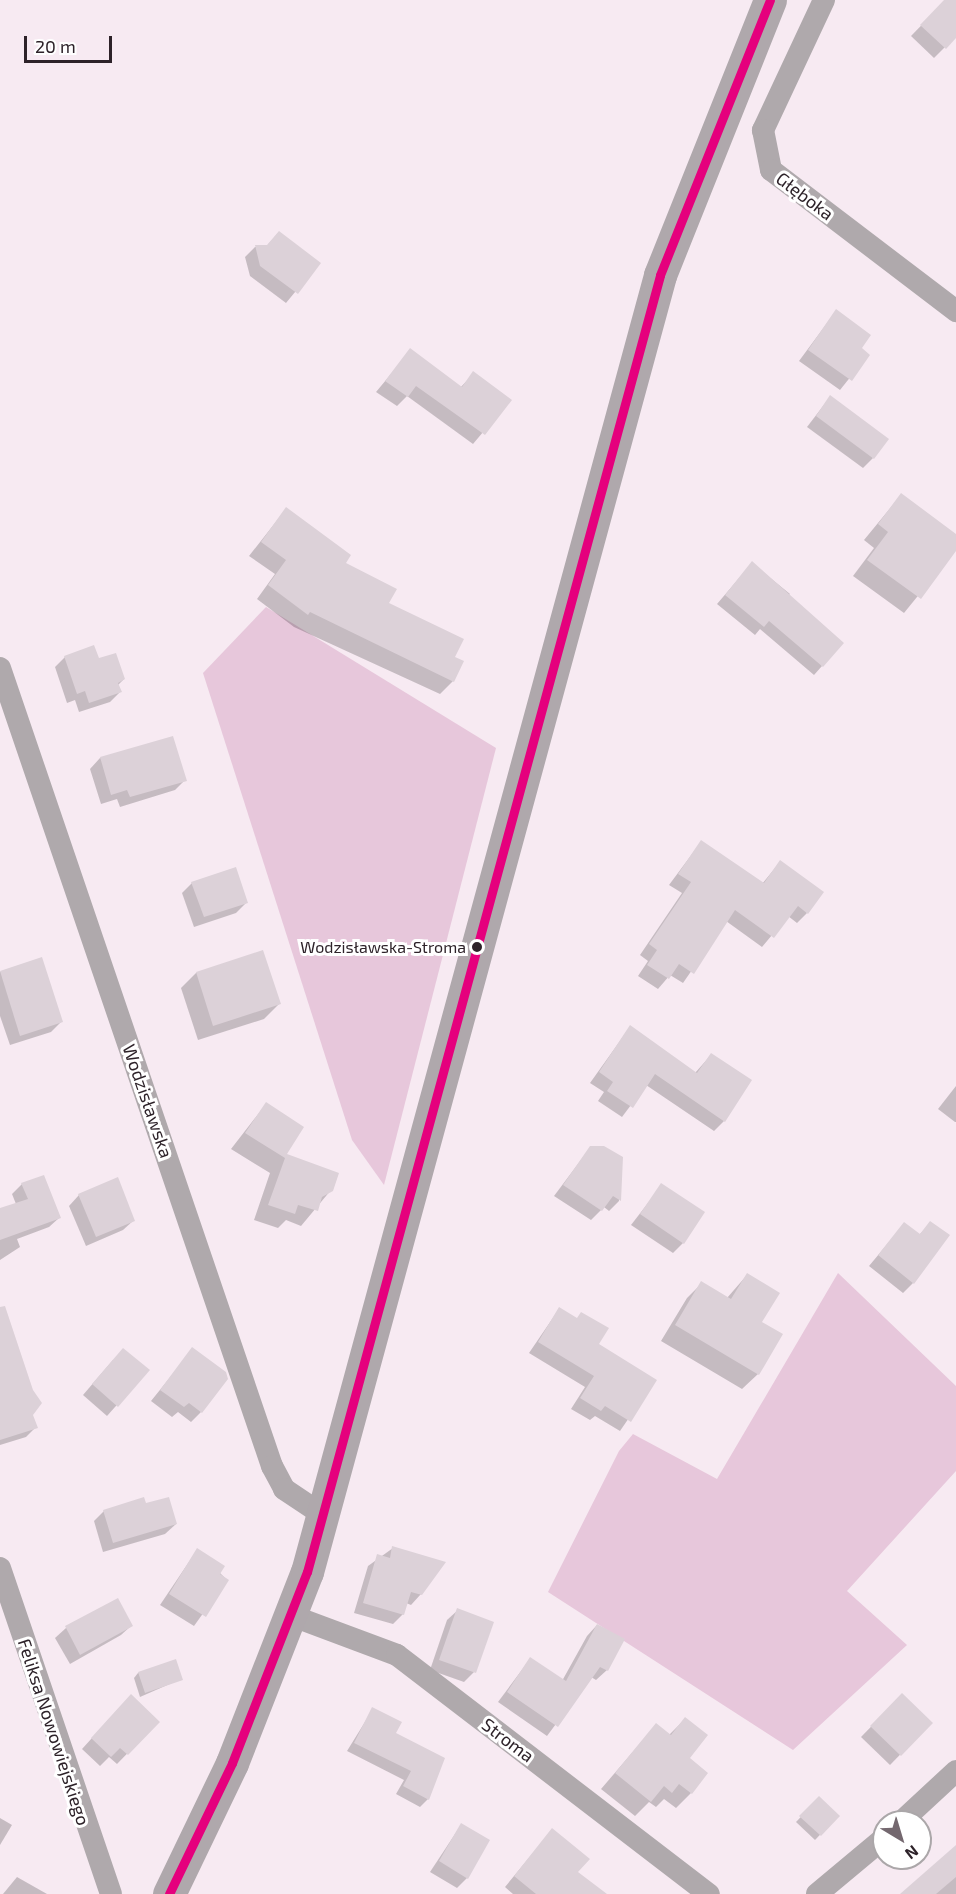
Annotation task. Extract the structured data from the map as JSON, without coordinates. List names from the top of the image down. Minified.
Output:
{"streets":{"street":["Głęboka","Wodzisławska","Feliksa Nowowiejskiego","Stroma"]},"places":["Wodzisławska-Stroma"],"scale_bar":"20 m","north":"bottom right"}
